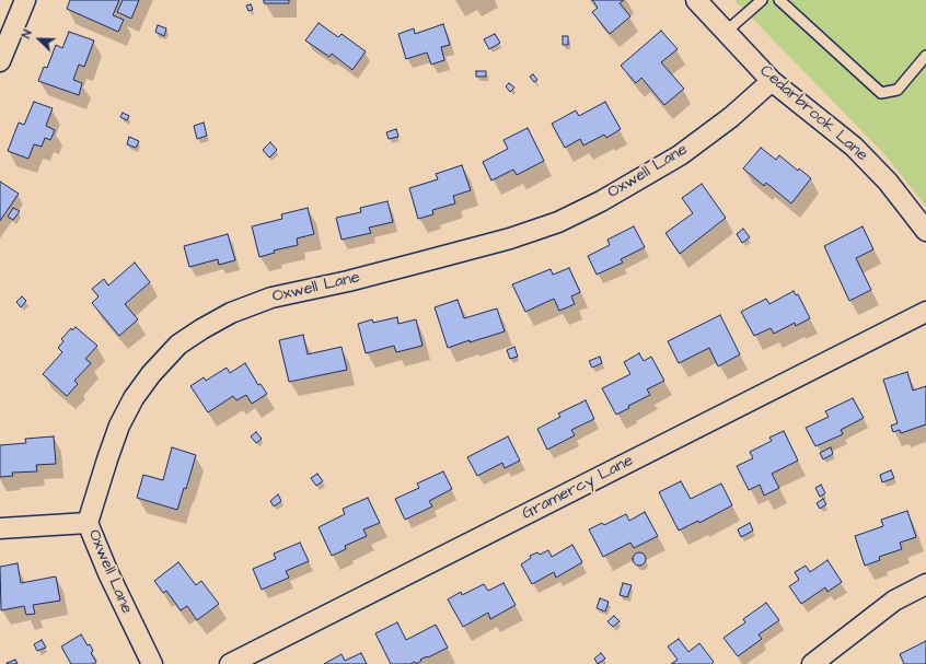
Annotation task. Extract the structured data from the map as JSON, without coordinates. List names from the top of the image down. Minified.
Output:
{"streets":{"street":["Cedarbrook Lane","Oxwell Lane","Gramercy Lane"]},"crossings":[["Cedarbrook Lane","Oxwell Lane"]],"north":"top left"}
